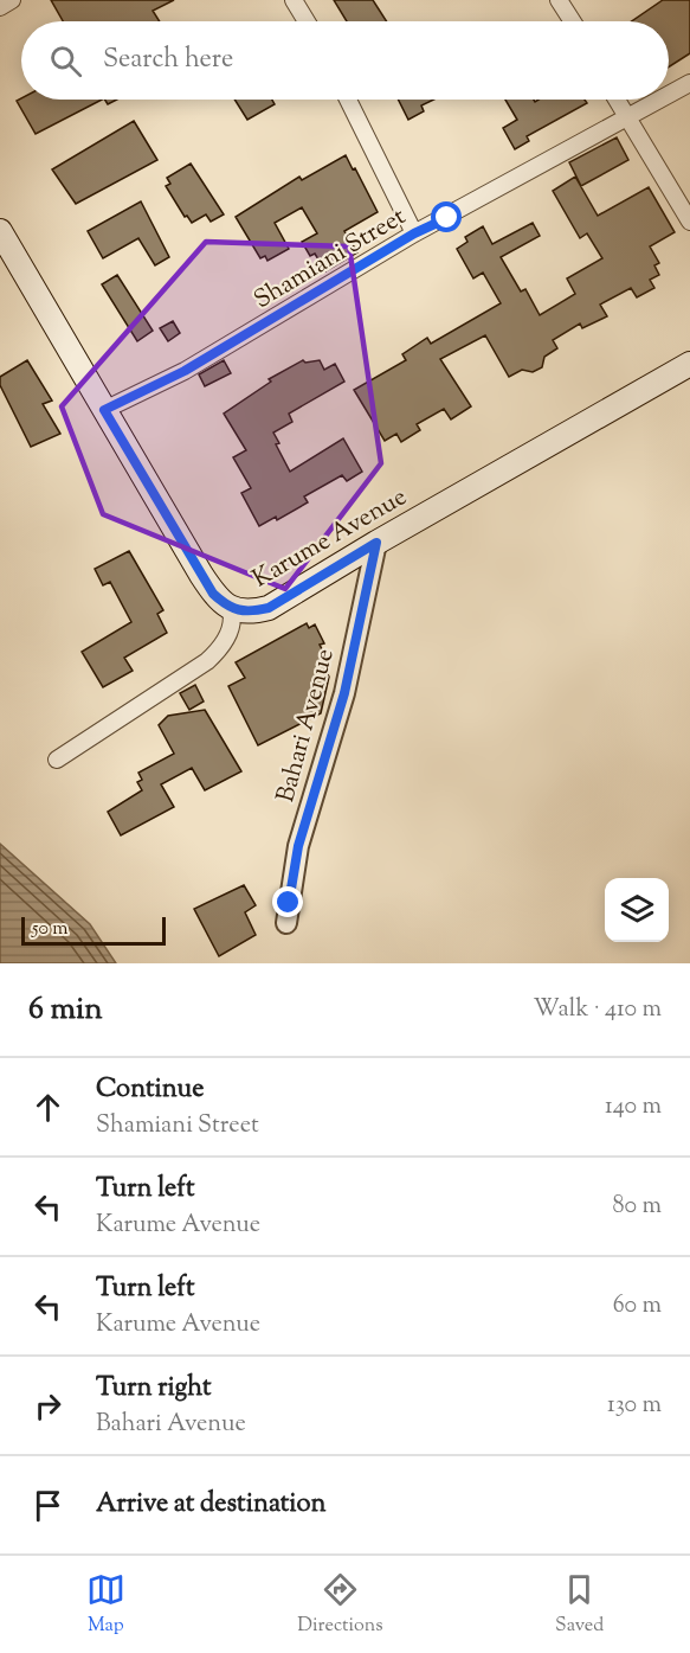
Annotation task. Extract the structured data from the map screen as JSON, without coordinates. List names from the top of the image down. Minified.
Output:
{"streets":{"main road":["Karume Avenue"],"street":["Shamiani Street","Bahari Avenue"]},"crossings":[["Shamiani Street","Karume Avenue"],["Karume Avenue","Bahari Avenue"]],"scale_bar":"50 m","page":{"search":"Search here","scale":"50 m","heading":["6 min","Walk · 410 m"],"list":[["Continue","Shamiani Street","140 m"],["Turn left","Karume Avenue","80 m"],["Turn left","Karume Avenue","60 m"],["Turn right","Bahari Avenue","130 m"],"Arrive at destination"],"nav":["Map","Directions","Saved"]}}
